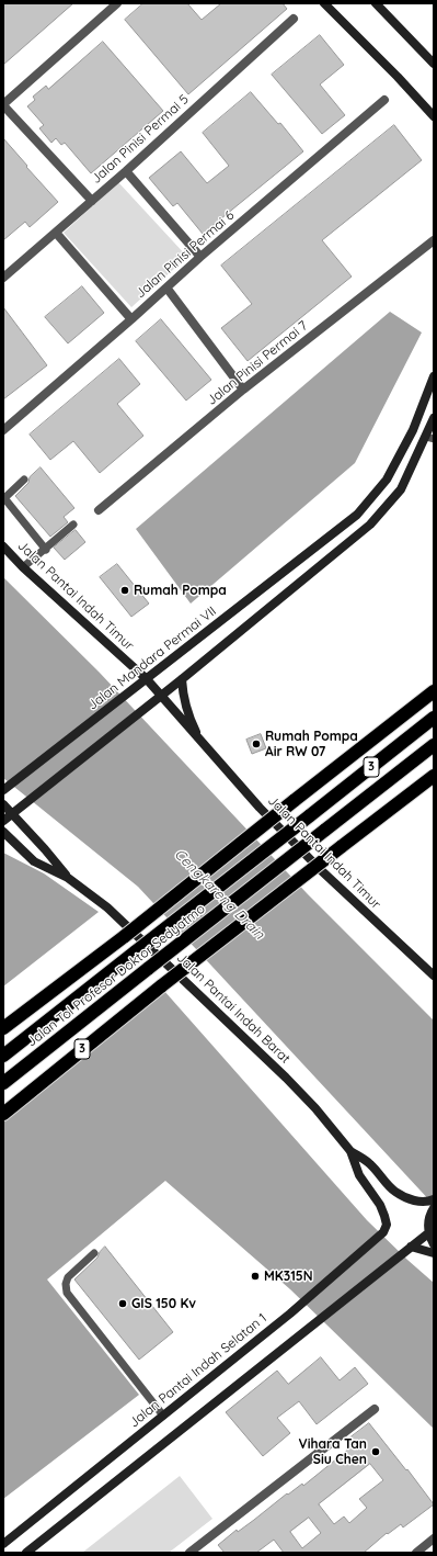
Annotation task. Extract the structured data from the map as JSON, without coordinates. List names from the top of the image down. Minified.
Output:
{"streets":{"highway":["3","Jalan Tol Profesor Doktor Sedyatmo"],"main road":["Jalan Pantai Indah Timur","Jalan Mandara Permai VII","Jalan Pantai Indah Barat","Jalan Pantai Indah Selatan 1"],"street":["Jalan Pinisi Permai 5","Jalan Pinisi Permai 6","Jalan Pinisi Permai 7"]},"crossings":[["Jalan Pantai Indah Timur","Jalan Mandara Permai VII"],["Jalan Pantai Indah Barat","Jalan Pantai Indah Selatan 1"]],"water":["Cengkareng Drain"],"places":["Rumah Pompa","Rumah Pompa Air RW 07","MK315N","GIS 150 Kv","Vihara Tan Siu Chen"]}
